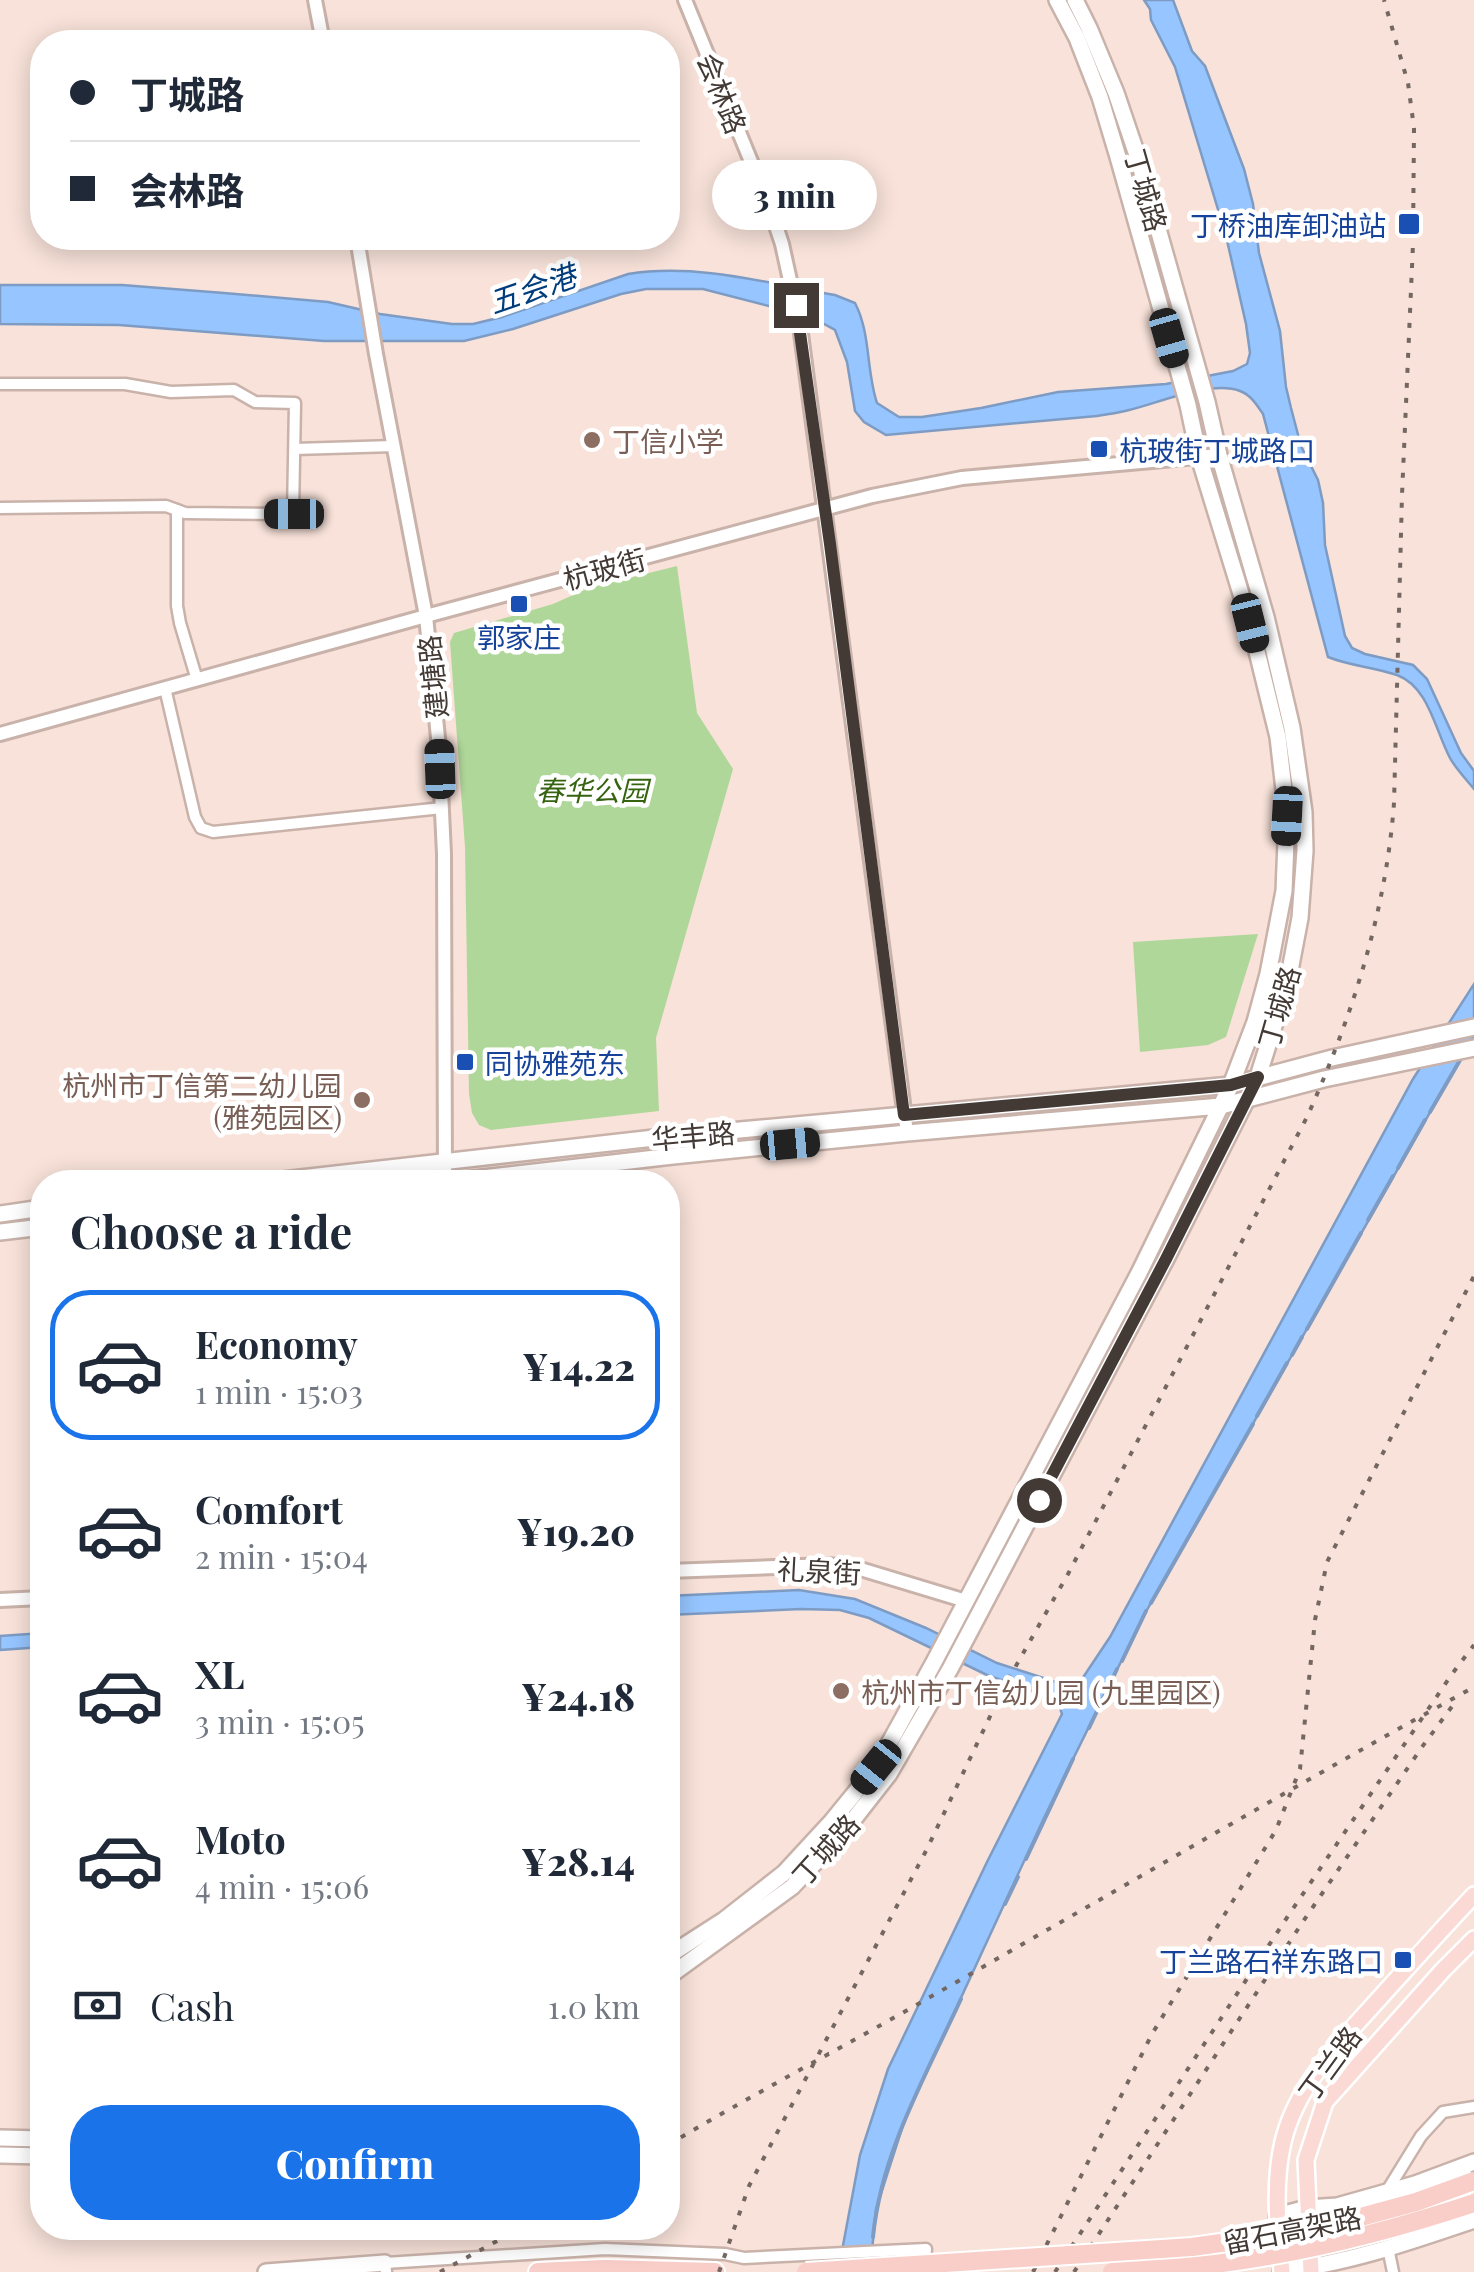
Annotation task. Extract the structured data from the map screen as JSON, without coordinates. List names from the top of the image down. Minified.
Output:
{"streets":{"highway":["留石高架路"],"main road":["丁城路","华丰路","丁兰路"],"street":["会林路","杭玻街","建塘路","礼泉街"]},"crossings":[["会林路","杭玻街"],["会林路","华丰路"],["丁城路","杭玻街"],["丁城路","华丰路"],["丁城路","礼泉街"],["杭玻街","建塘路"],["建塘路","华丰路"]],"water":["五会港"],"parks":["春华公园"],"places":{"transit":["丁桥油库卸油站","杭玻街丁城路口","郭家庄","同协雅苑东","丁兰路石祥东路口"],"other":["丁信小学","杭州市丁信第二幼儿园 (雅苑园区)","杭州市丁信幼儿园 (九里园区)"]},"page":{"banner":["丁城路","会林路"],"bubble":"3 min","heading":"Choose a ride","list":[{"name":"Economy","note":"1 min · 15:03","value":"¥14.22"},{"name":"Comfort","note":"2 min · 15:04","value":"¥19.20"},{"name":"XL","note":"3 min · 15:05","value":"¥24.18"},{"name":"Moto","note":"4 min · 15:06","value":"¥28.14"}],"pay":["Cash","1.0 km"],"buttons":"Confirm"}}
